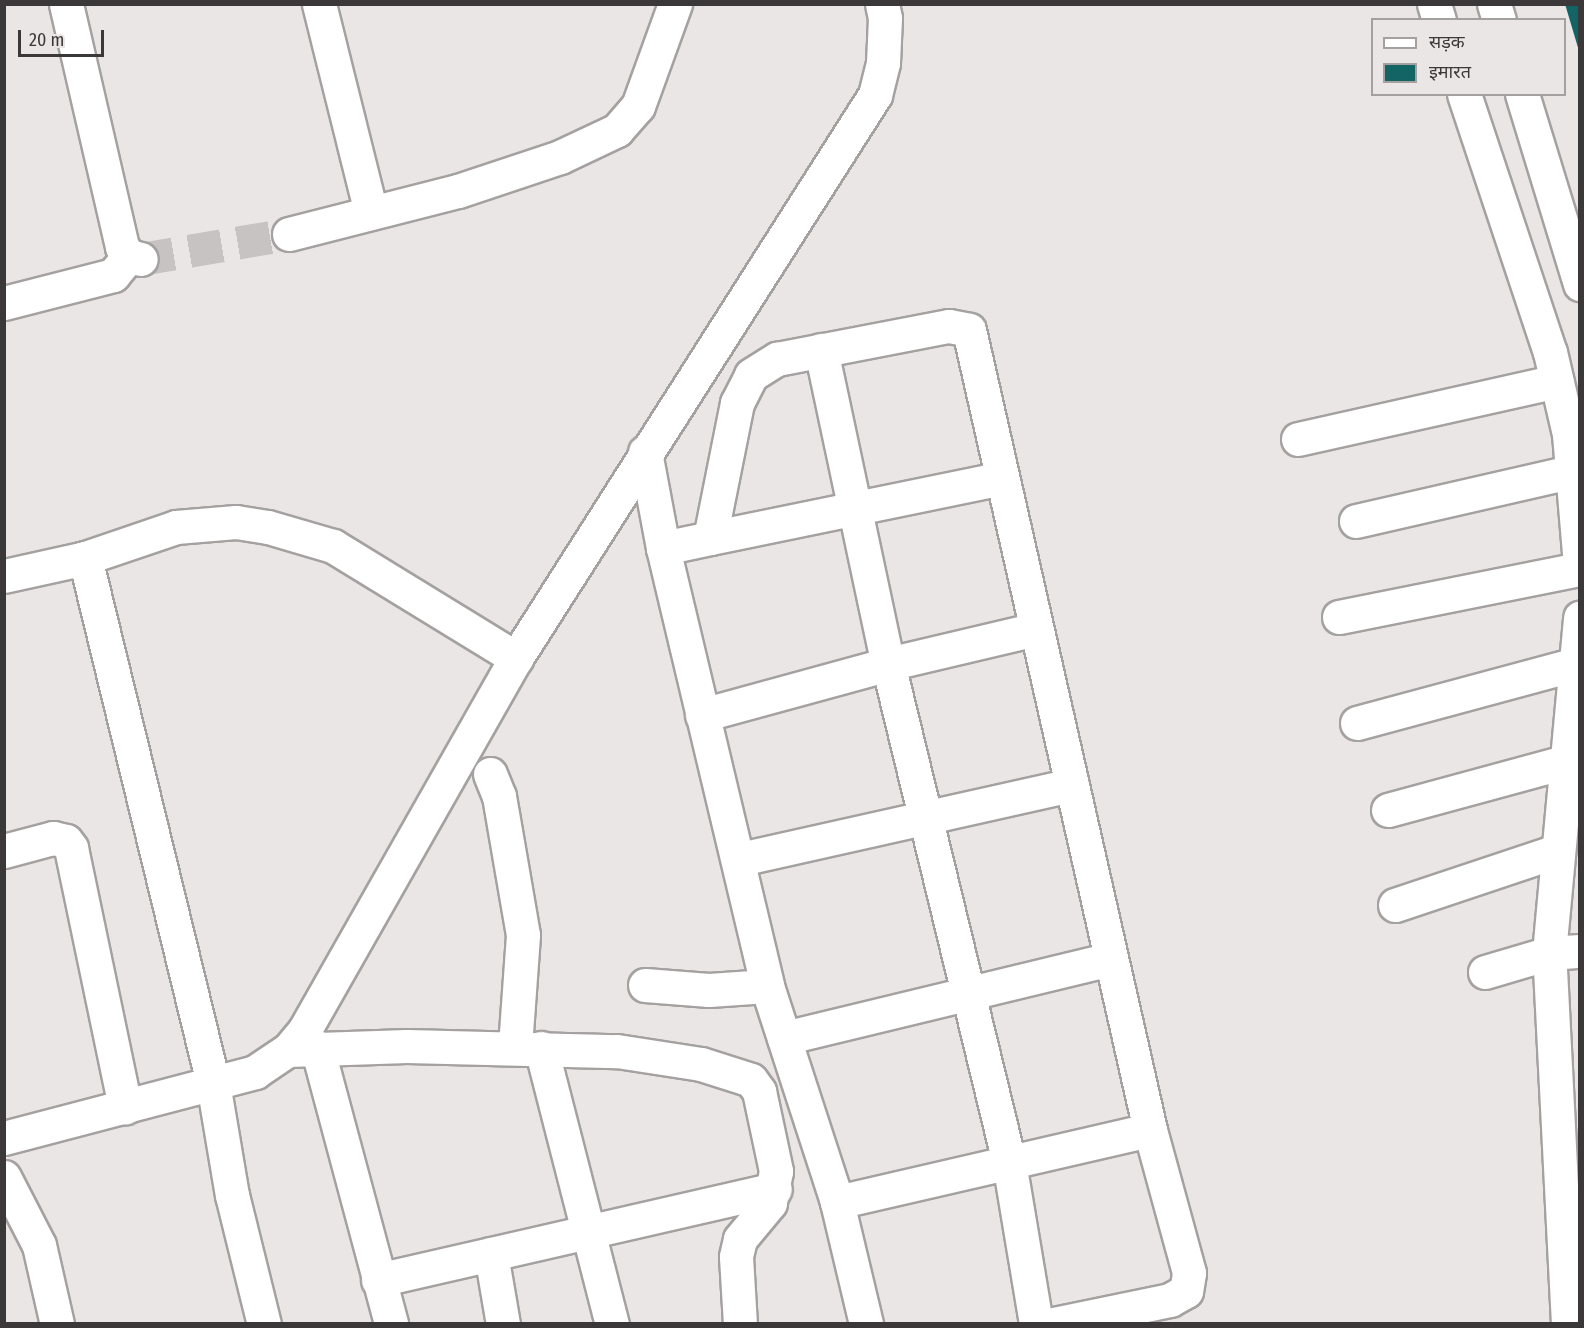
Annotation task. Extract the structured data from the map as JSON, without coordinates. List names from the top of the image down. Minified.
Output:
{"legend":["सड़क","इमारत"],"scale_bar":"20 m"}
